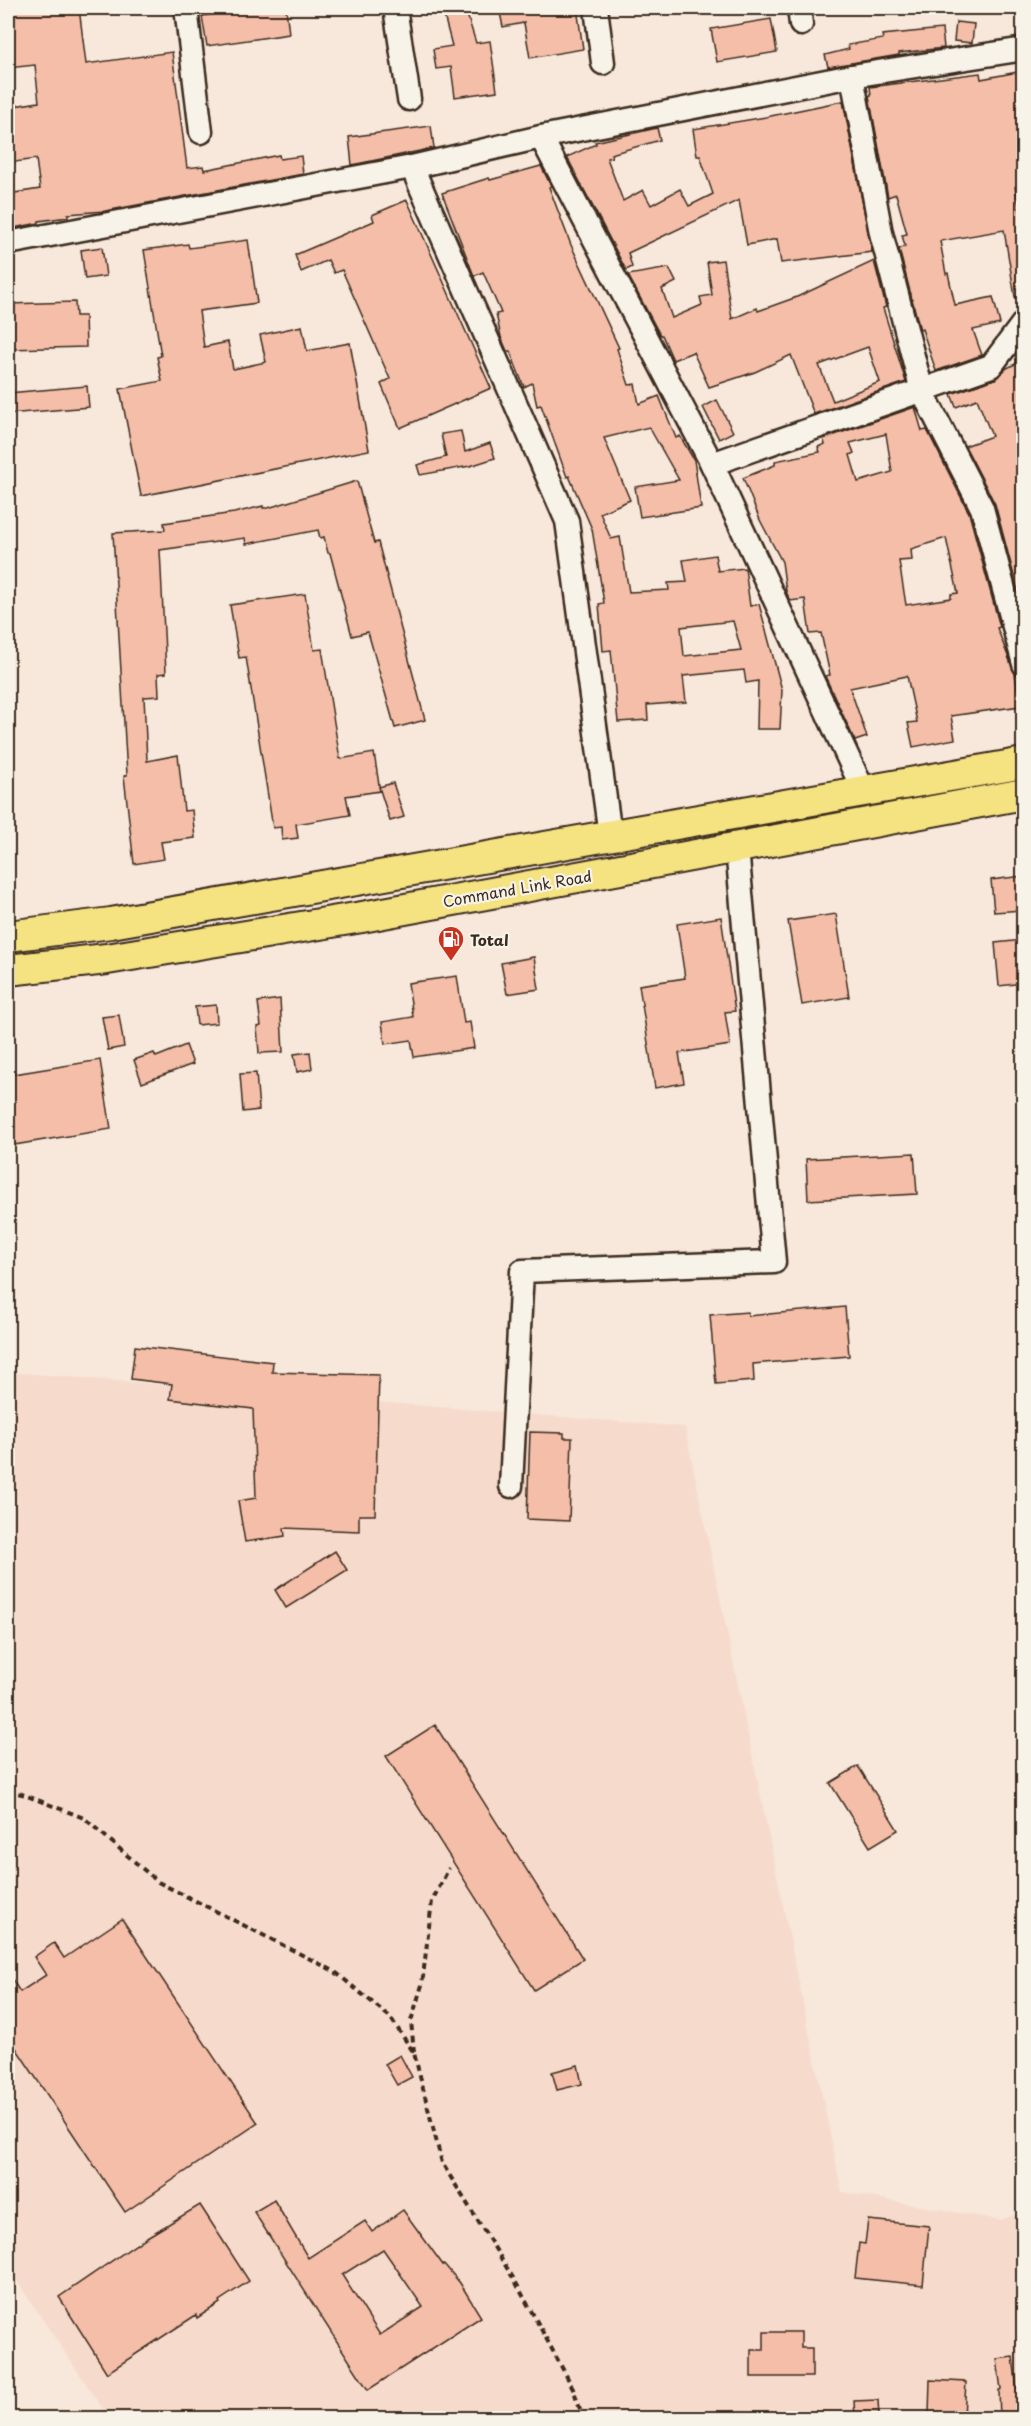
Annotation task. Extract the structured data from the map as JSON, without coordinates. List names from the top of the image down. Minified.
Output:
{"streets":{"main road":["Command Link Road"]},"places":{"fuel station":["Total"]}}
